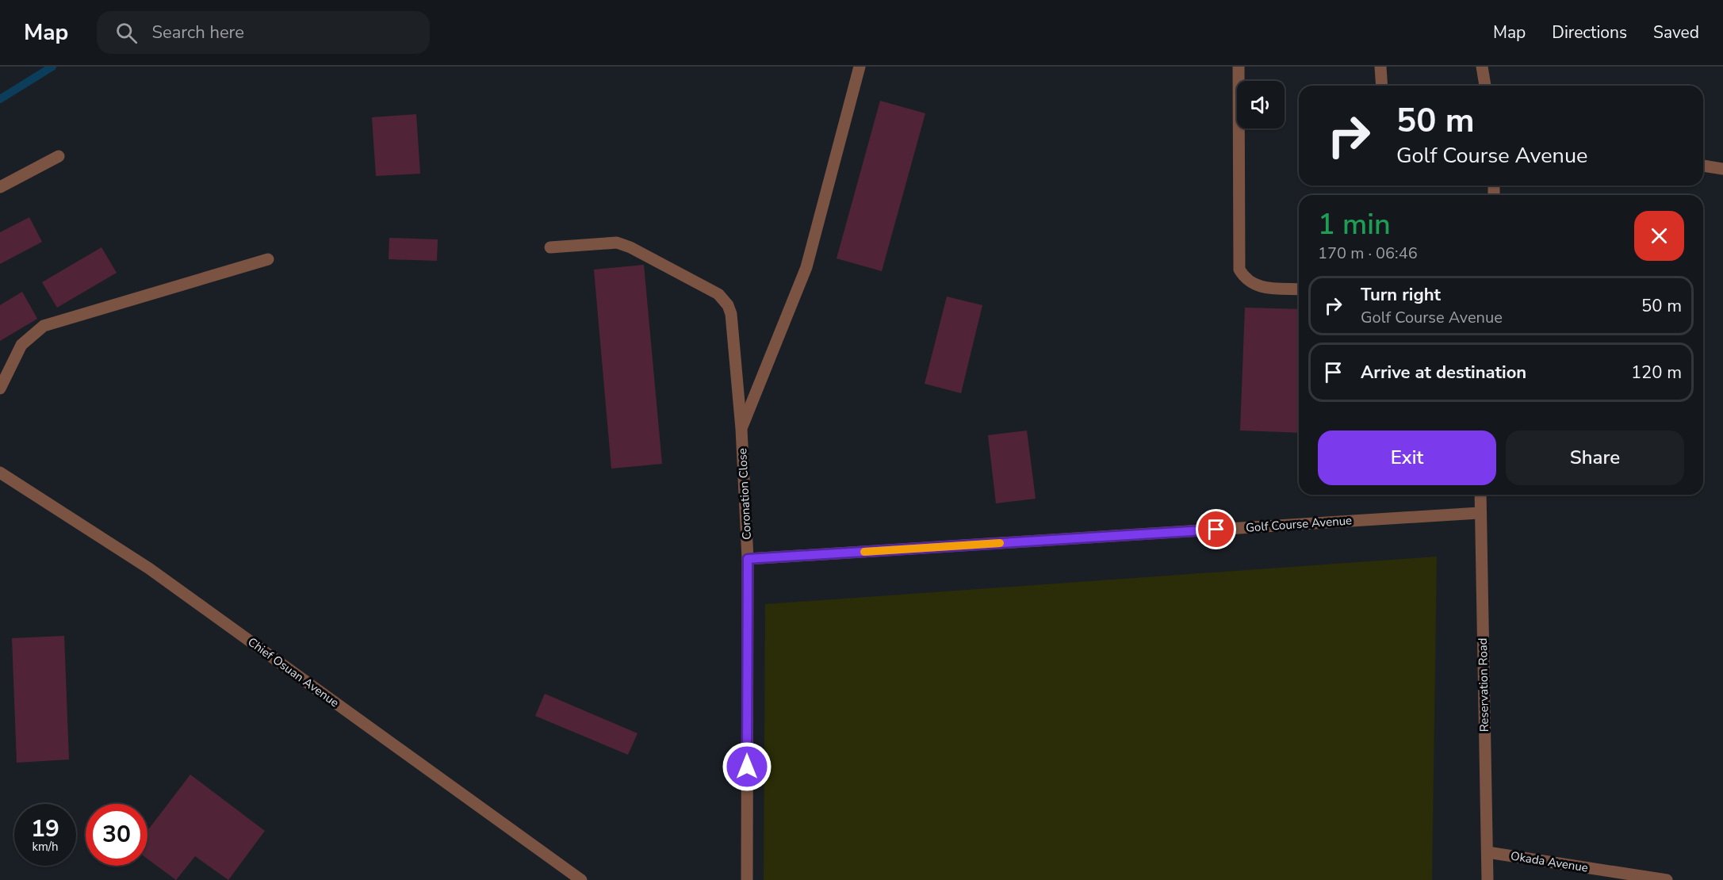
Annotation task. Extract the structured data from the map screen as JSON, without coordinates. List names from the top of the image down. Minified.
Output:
{"streets":{"street":["Coronation Close","Golf Course Avenue","Chief Osuan Avenue","Reservation Road","Okada Avenue"]},"crossings":[["Coronation Close","Golf Course Avenue"],["Golf Course Avenue","Reservation Road"],["Reservation Road","Okada Avenue"]],"page":{"header":"Map","search":"Search here","nav":["Map","Directions","Saved"],"turn":["50 m","Golf Course Avenue"],"heading":["1 min","170 m · 06:46"],"list":[{"name":"Turn right","note":"Golf Course Avenue","value":"50 m"},{"name":"Arrive at destination","value":"120 m"}],"buttons":["Exit","Share"],"speed":"19 km/h","limit":"30"}}
